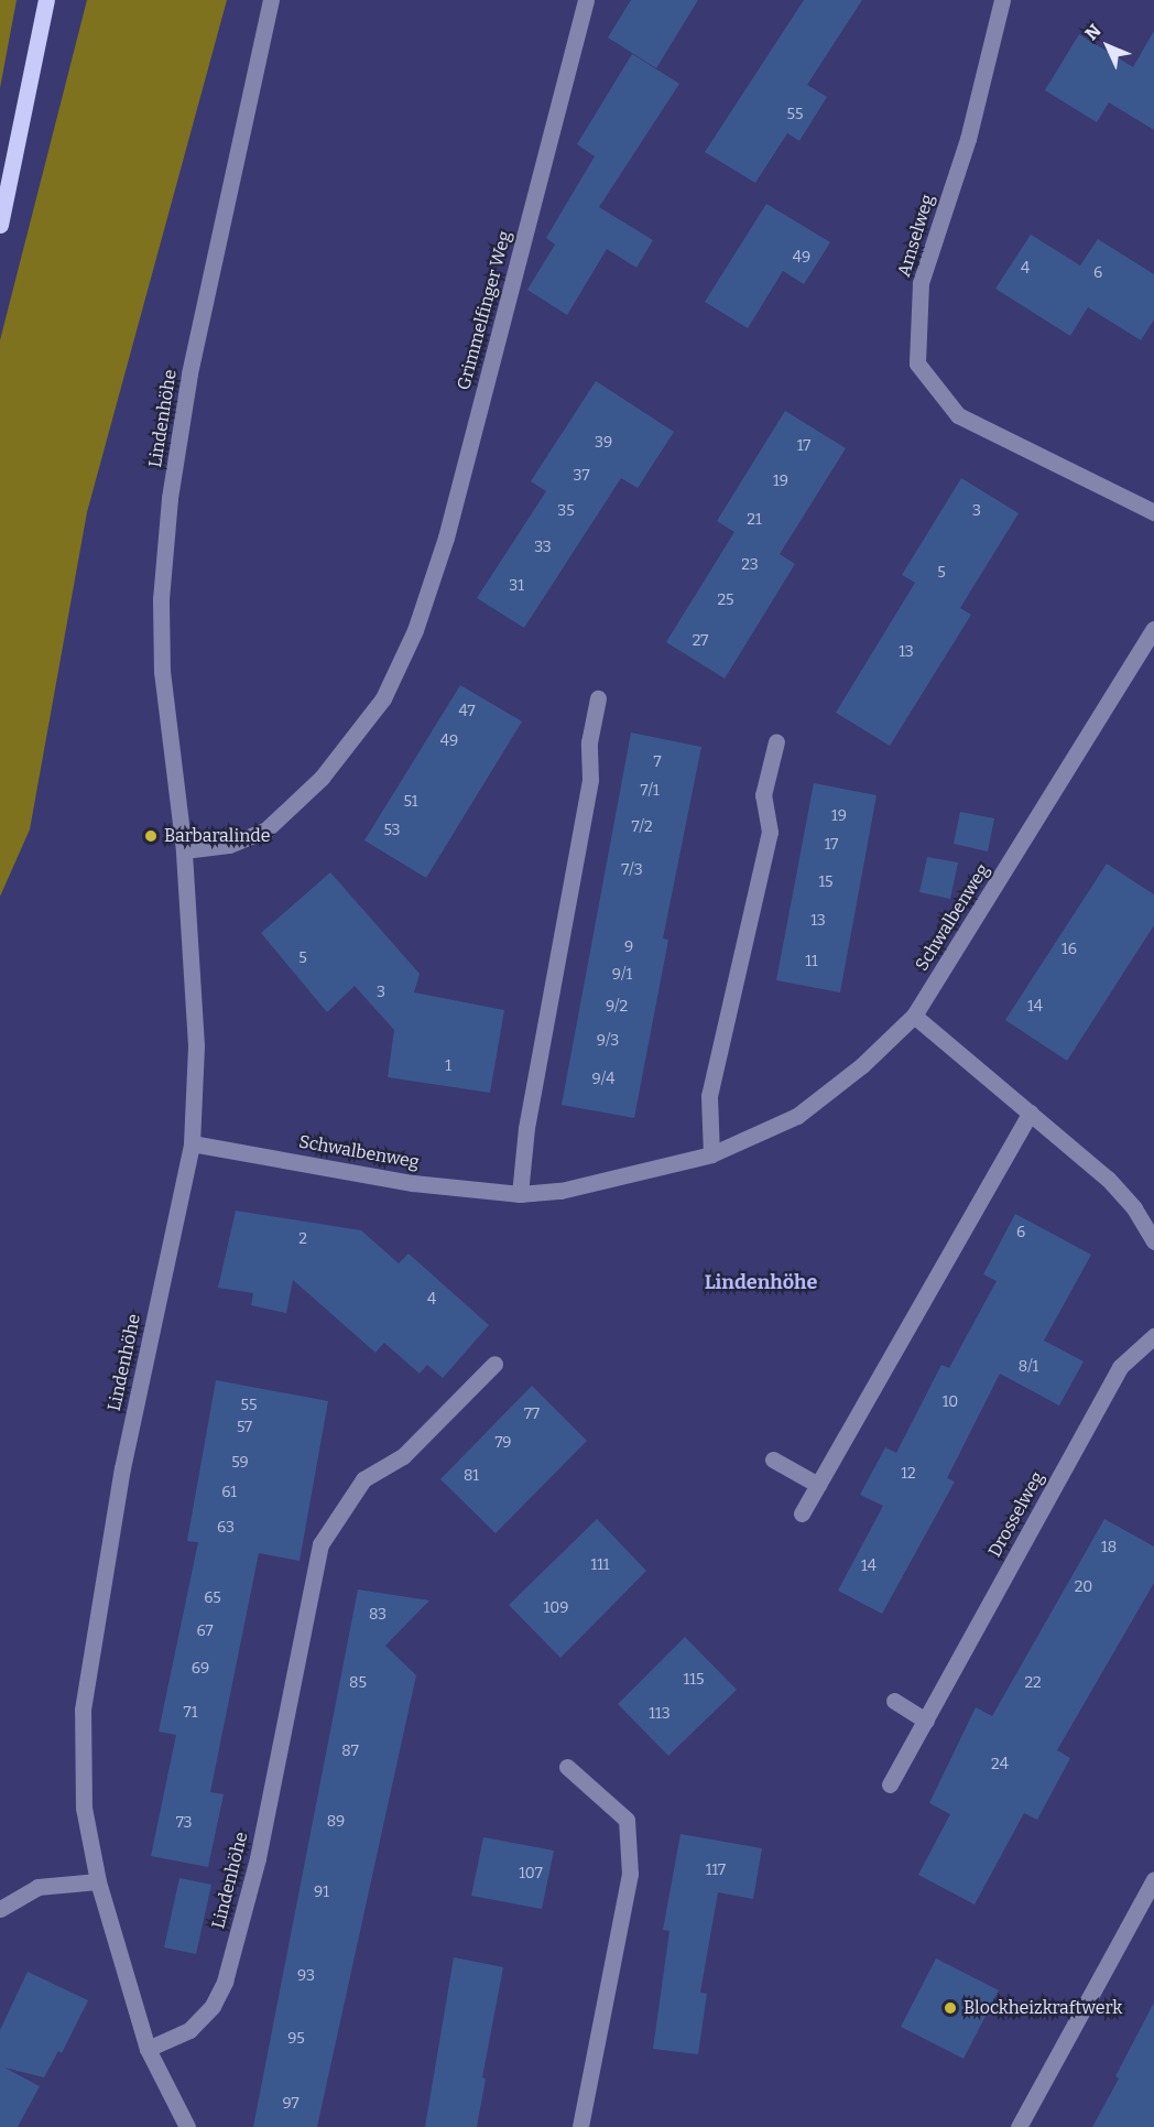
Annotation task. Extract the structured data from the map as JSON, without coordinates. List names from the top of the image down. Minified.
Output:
{"streets":{"street":["Amselweg","Grimmelfinger Weg","Lindenhöhe","Schwalbenweg","Drosselweg"]},"crossings":[["Grimmelfinger Weg","Lindenhöhe"],["Lindenhöhe","Schwalbenweg"]],"districts":["Lindenhöhe"],"places":["Barbaralinde","Blockheizkraftwerk"],"house_numbers":["55","49","4","6","39","17","37","19","35","3","21","33","23","5","31","25","27","13","47","49","7","7/1","51","19","7/2","53","17","7/3","15","13","9","16","5","11","9/1","3","9/2","14","9/3","1","9/4","6","2","4","8/1","10","55","77","57","79","59","12","81","61","63","18","111","14","20","65","109","83","67","69","115","85","22","71","113","87","24","89","73","117","107","91","93","95","97"],"north":"top left"}
